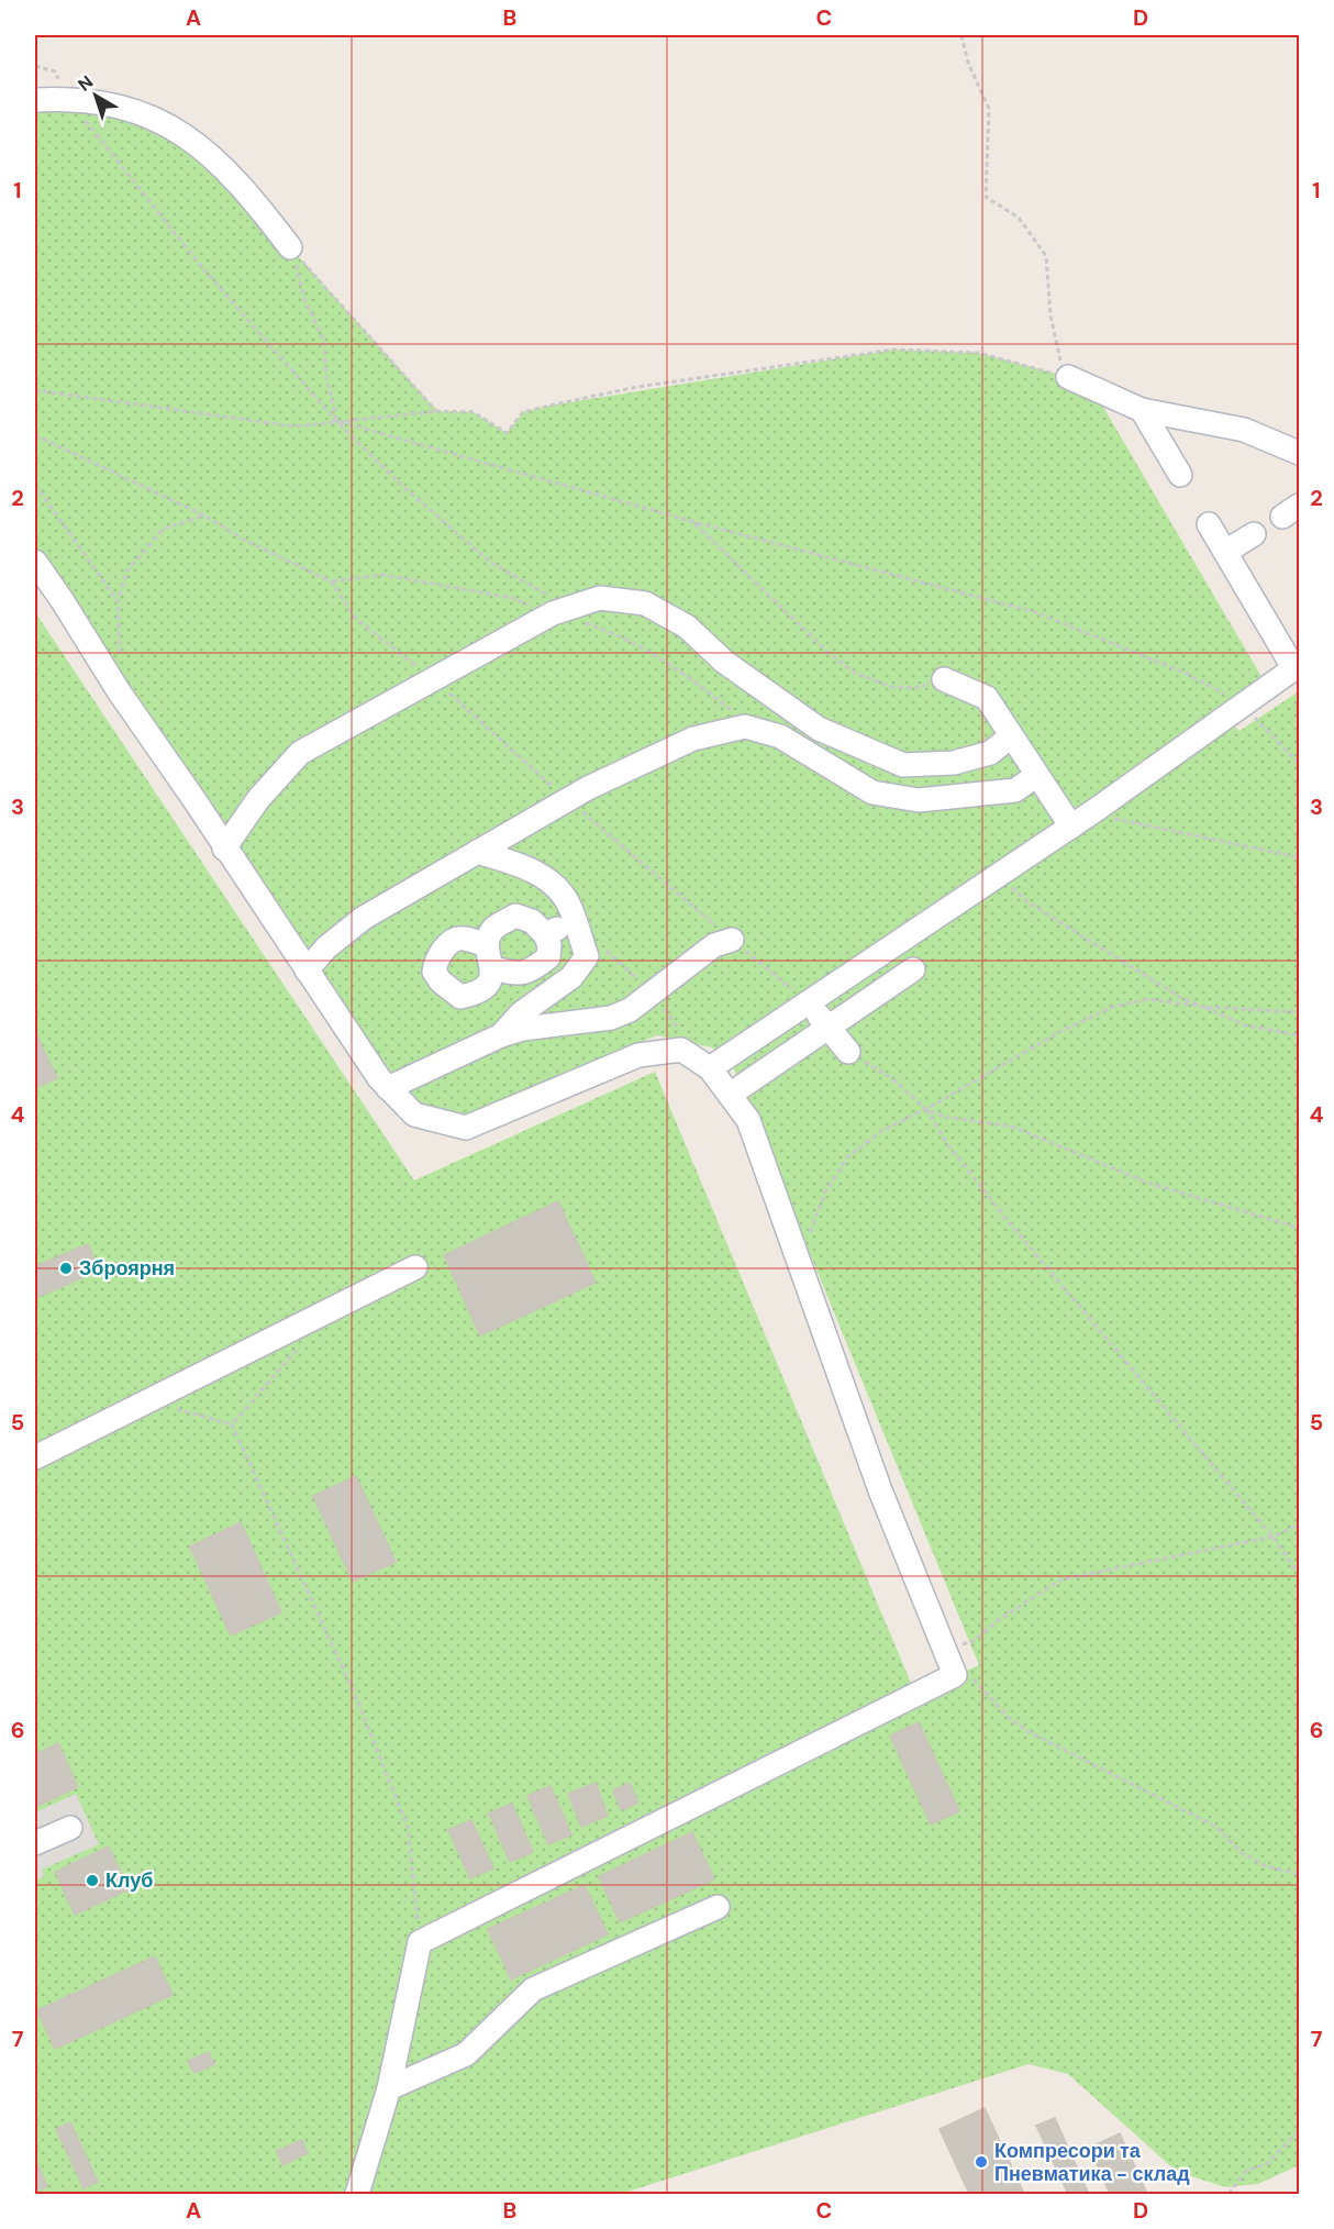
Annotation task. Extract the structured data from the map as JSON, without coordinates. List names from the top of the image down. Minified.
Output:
{"places":["Зброярня","Клуб","Компресори та Пневматика - склад"],"north":"top left","grid":{"columns":["A","B","C","D"],"rows":["1","2","3","4","5","6","7"]}}
